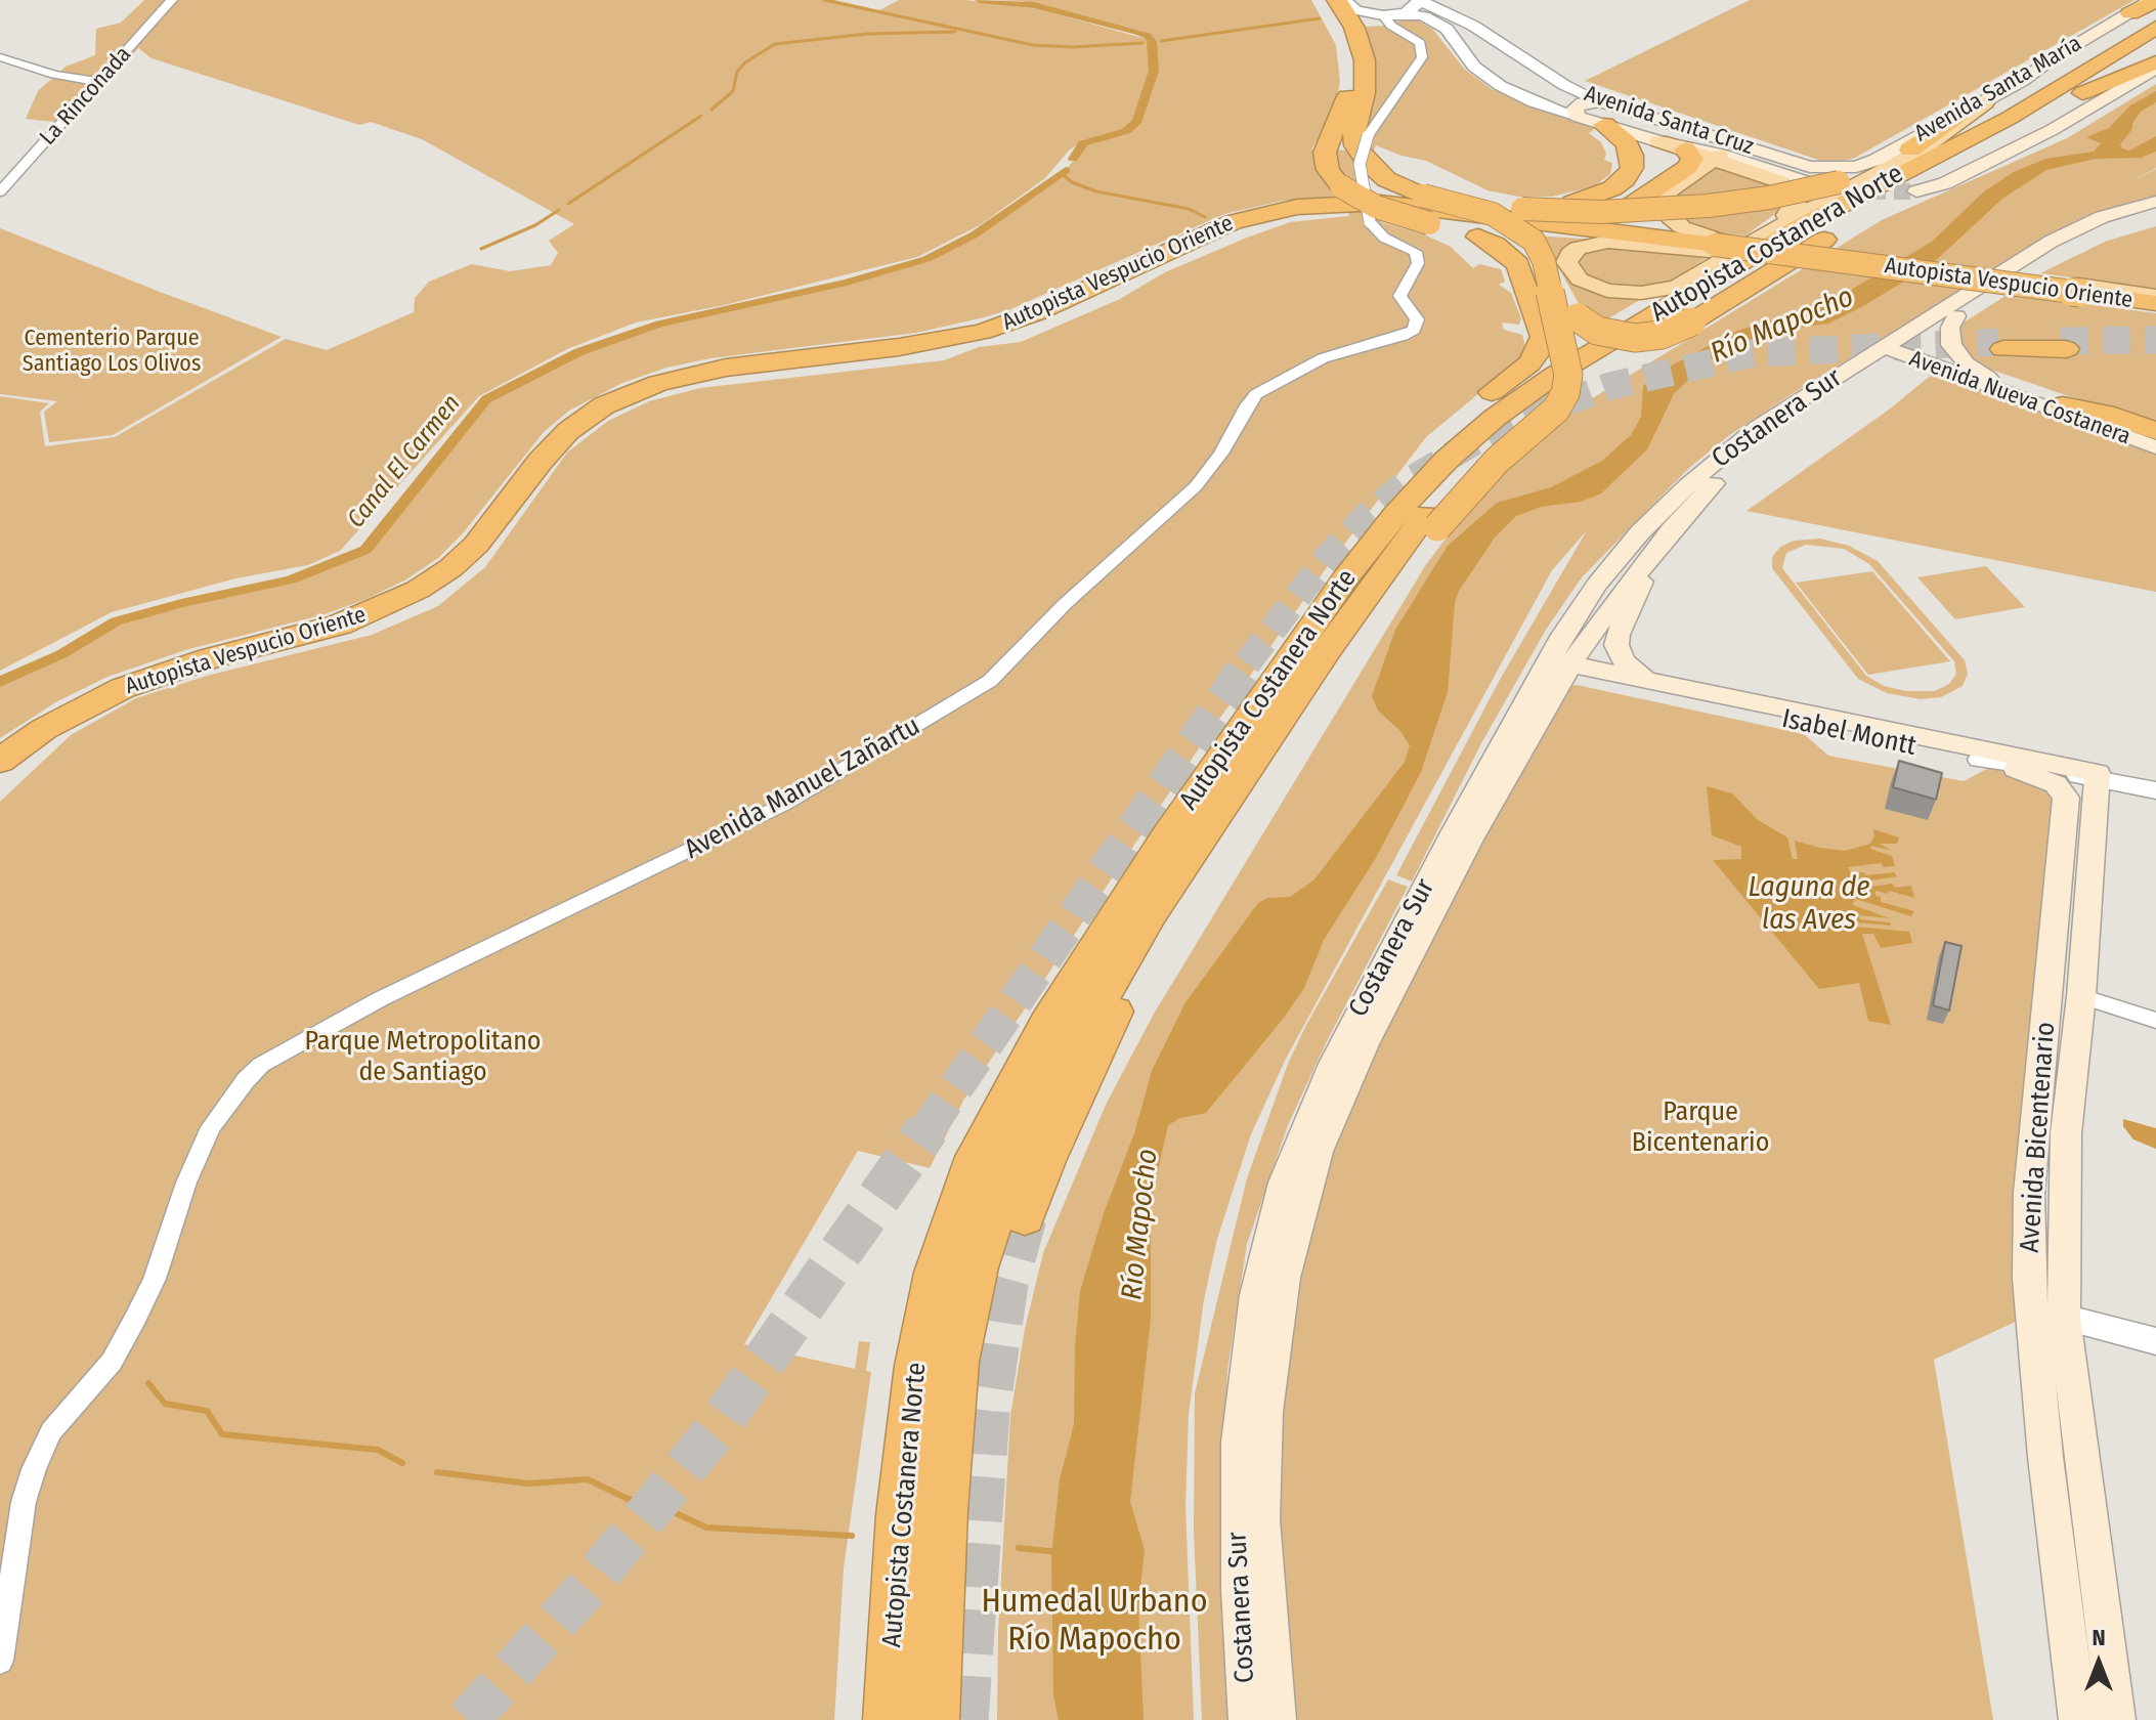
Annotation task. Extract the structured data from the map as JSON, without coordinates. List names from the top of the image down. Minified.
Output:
{"streets":{"highway":["Autopista Costanera Norte","Autopista Vespucio Oriente"],"main road":["Avenida Santa María","Avenida Santa Cruz","Avenida Nueva Costanera","Costanera Sur","Isabel Montt","Avenida Bicentenario"],"street":["La Rinconada","Avenida Manuel Zañartu"]},"crossings":[["Avenida Nueva Costanera","Costanera Sur"],["Costanera Sur","Isabel Montt"],["Isabel Montt","Avenida Bicentenario"]],"water":["Río Mapocho","Canal El Carmen","Laguna de las Aves"],"parks":["Cementerio Parque Santiago Los Olivos","Parque Metropolitano de Santiago","Parque Bicentenario","Humedal Urbano Río Mapocho"],"north":"top"}
